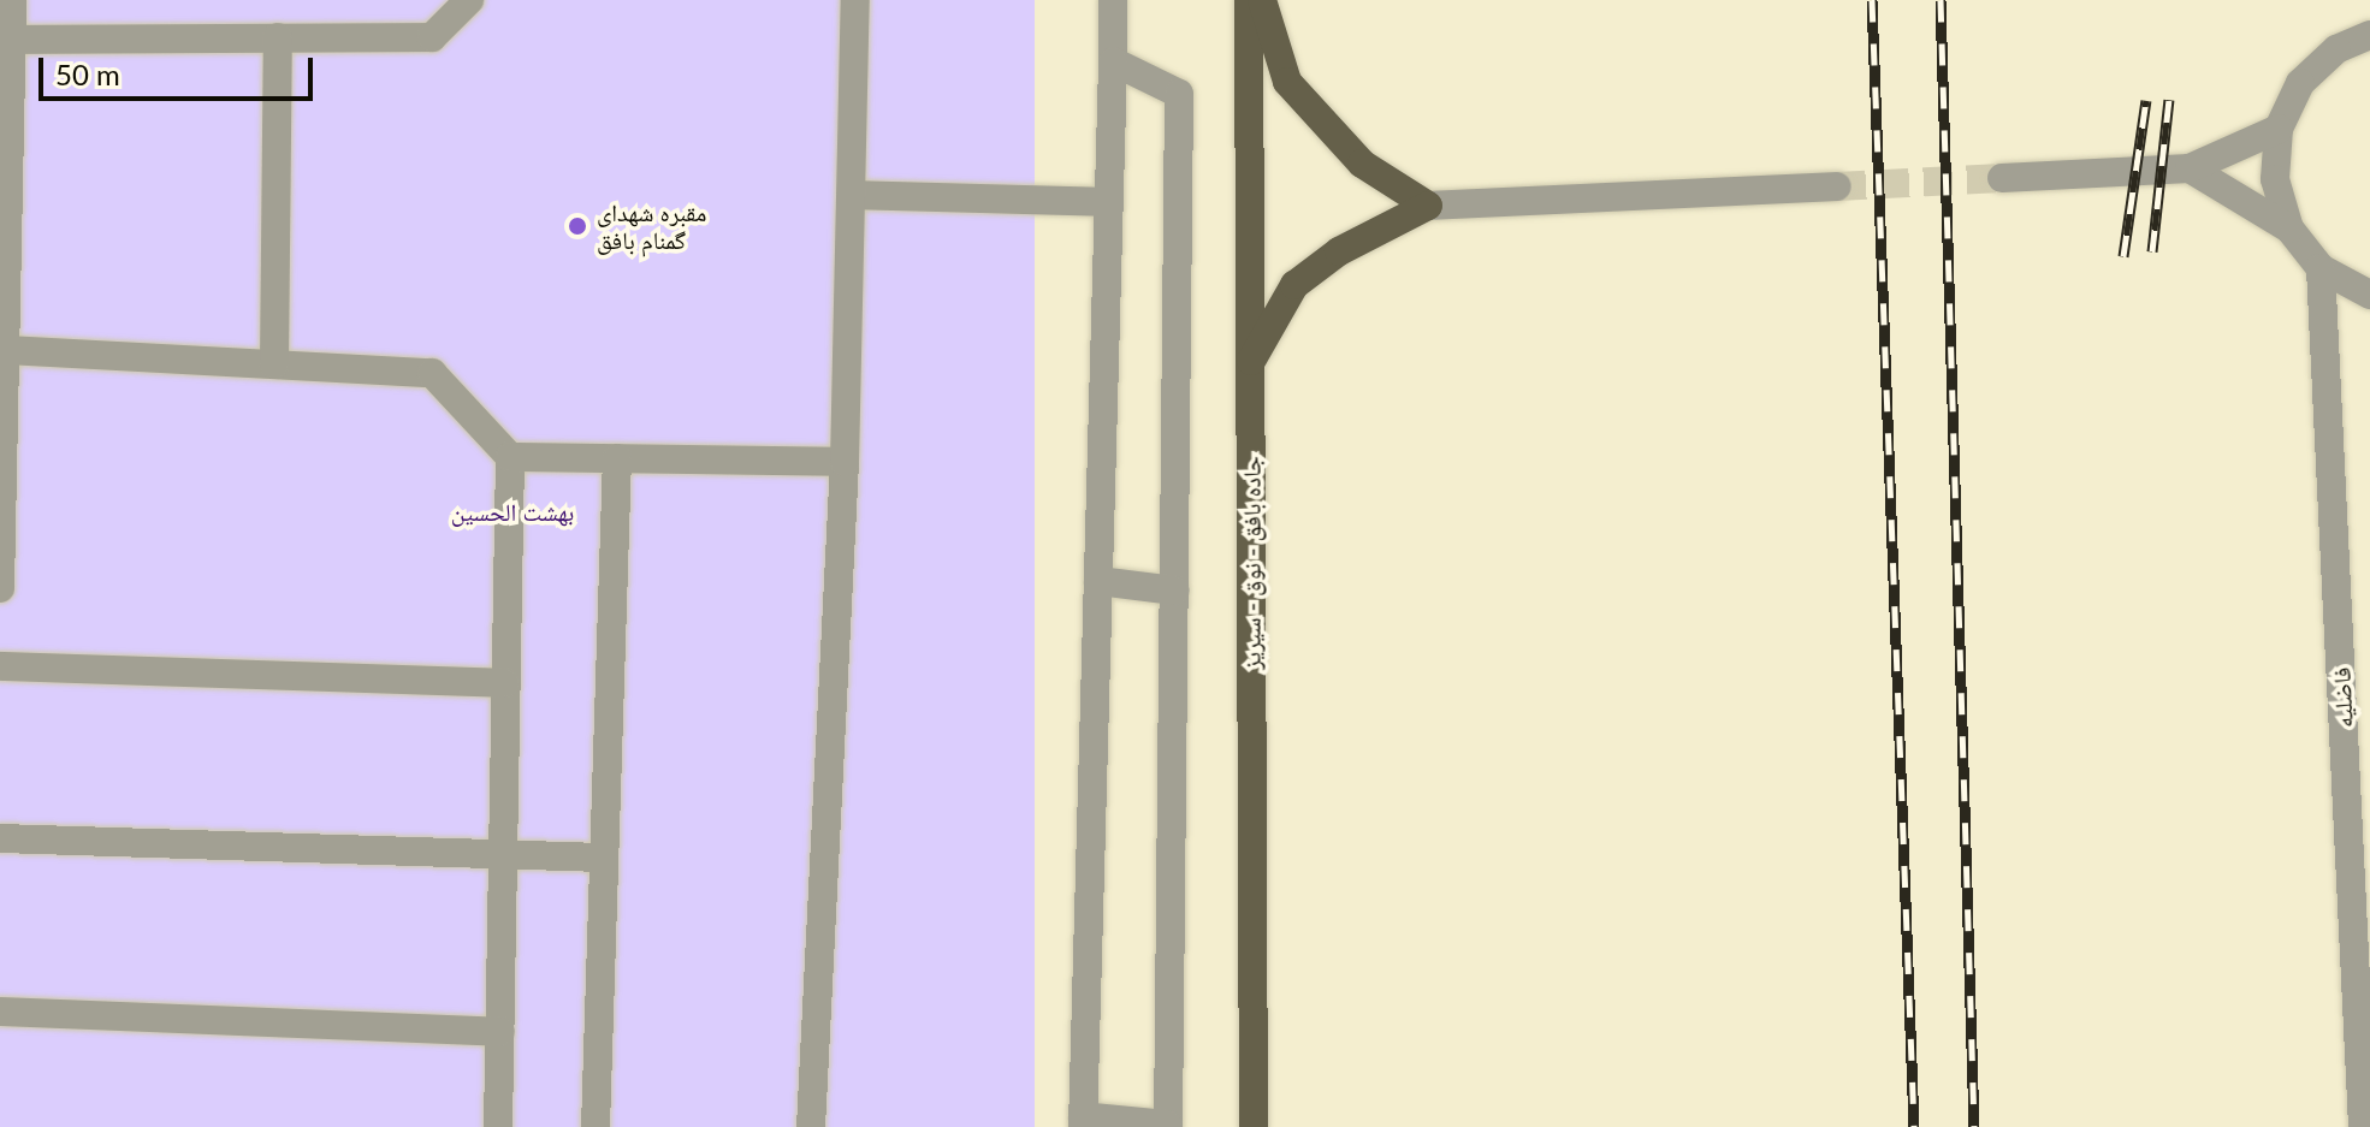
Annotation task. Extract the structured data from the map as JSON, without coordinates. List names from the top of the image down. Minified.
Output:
{"streets":{"main road":["جاده بافق - نوق - سیریز"],"street":["فاضلیه"]},"parks":["بهشت الحسین"],"places":["مقبره شهدای گمنام بافق"],"scale_bar":"50 m"}
